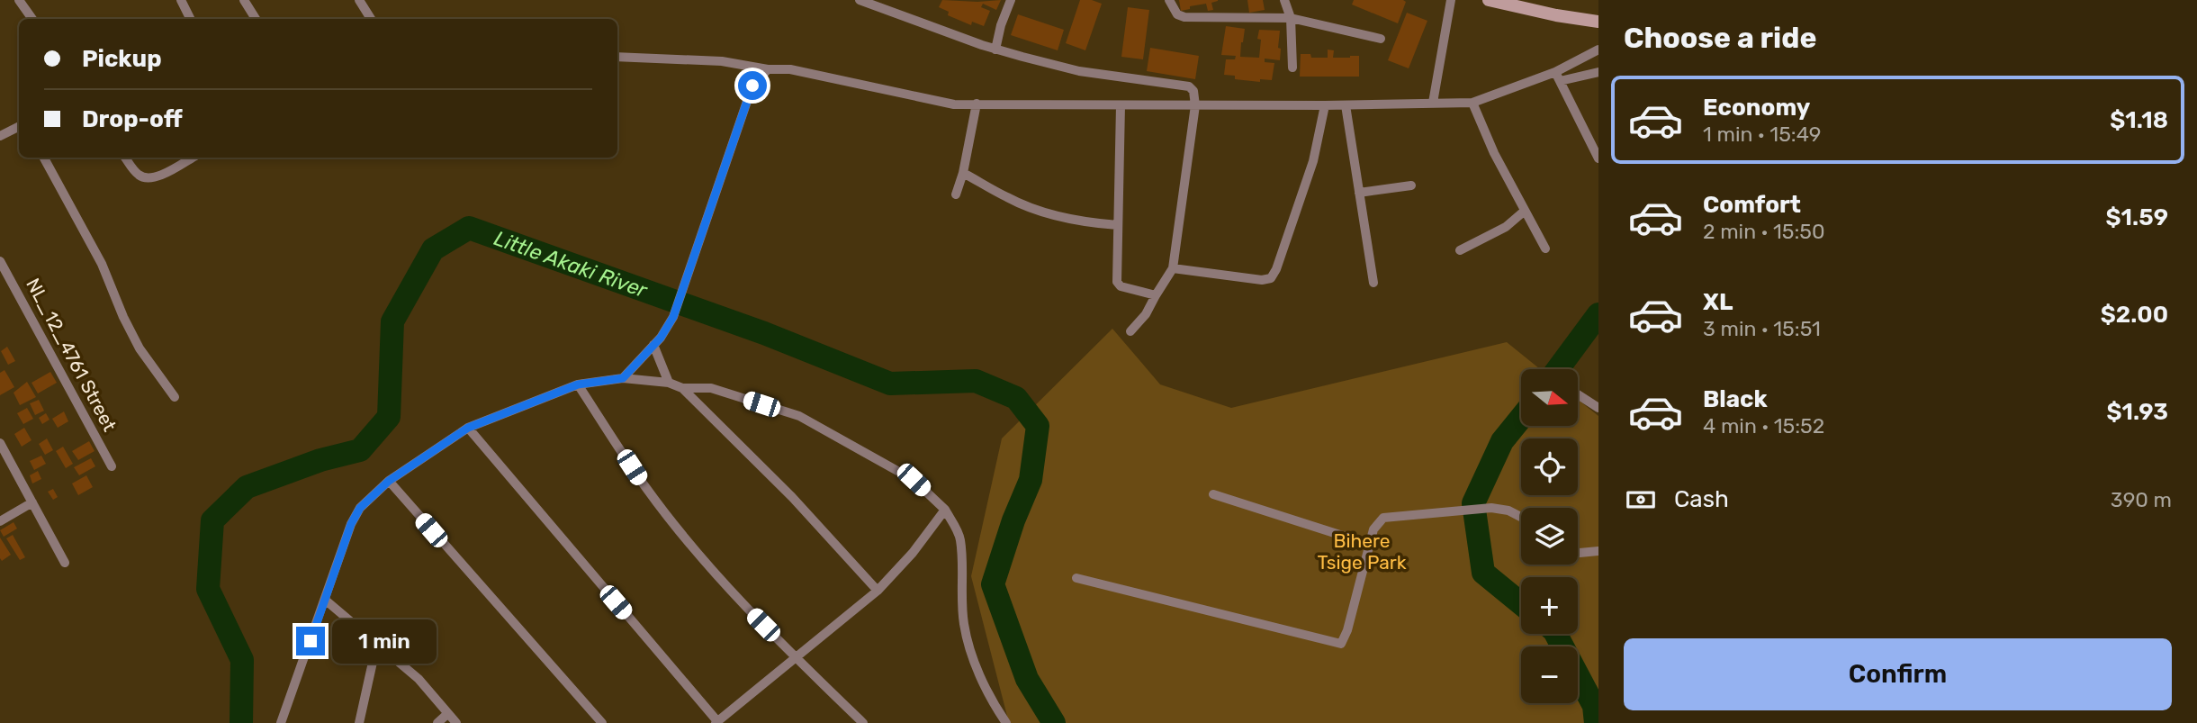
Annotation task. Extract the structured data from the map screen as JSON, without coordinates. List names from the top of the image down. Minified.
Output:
{"streets":{"street":["NL_12_4761 Street"]},"water":["Little Akaki River"],"parks":["Bihere Tsige Park"],"north":"right","page":{"heading":"Choose a ride","banner":["Pickup","Drop-off"],"list":[{"name":"Economy","note":"1 min · 15:49","value":"$1.18"},{"name":"Comfort","note":"2 min · 15:50","value":"$1.59"},{"name":"XL","note":"3 min · 15:51","value":"$2.00"},{"name":"Black","note":"4 min · 15:52","value":"$1.93"}],"map_buttons":["+","−"],"pay":["Cash","390 m"],"bubble":"1 min","buttons":"Confirm"}}
